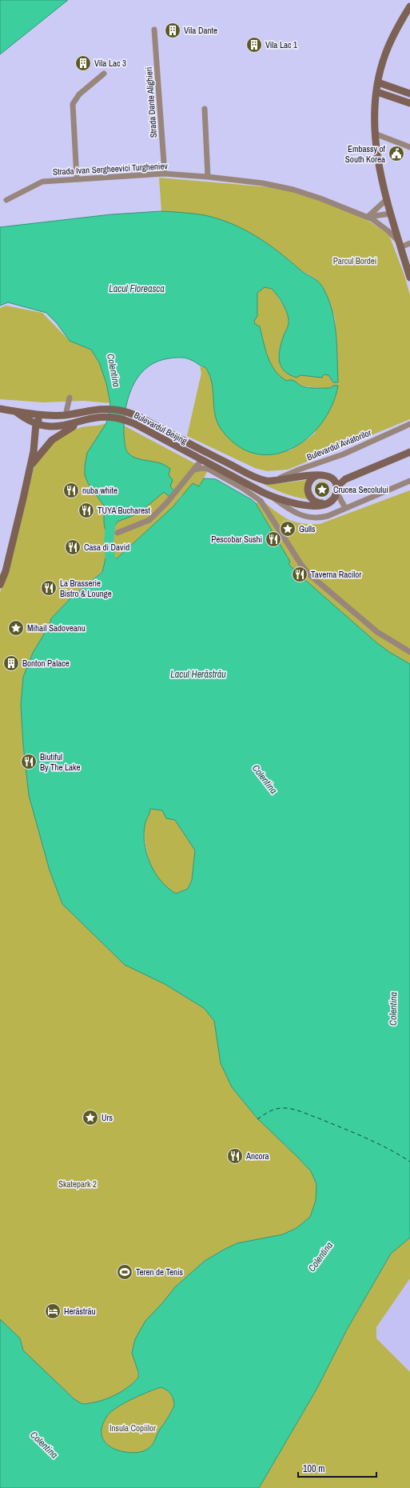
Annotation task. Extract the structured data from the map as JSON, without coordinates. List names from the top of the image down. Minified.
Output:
{"streets":{"main road":["Bulevardul Beijing"],"street":["Strada Dante Alighieri","Strada Ivan Sergheevici Turgheniev","Bulevardul Aviatorilor"]},"crossings":[["Strada Dante Alighieri","Strada Ivan Sergheevici Turgheniev"],["Bulevardul Beijing","Bulevardul Aviatorilor"]],"water":["Lacul Floreasca","Colentina","Lacul Herăstrău"],"parks":["Parcul Bordei","Skatepark 2","Insula Copiilor"],"places":{"building":["Vila Dante","Vila Lac 1","Vila Lac 3","Bonton Palace"],"public building":["Embassy of South Korea"],"place":["Crucea Secolului","Gulls","Mihail Sadoveanu","Urs"],"restaurant":["nuba white","TUYA Bucharest","Pescobar Sushi","Casa di David","Taverna Racilor","La Brasserie Bistro & Lounge","Biutiful By The Lake","Ancora"],"sports":["Teren de Tenis"],"hotel":["Herăstrău"]},"scale_bar":"100 m"}
